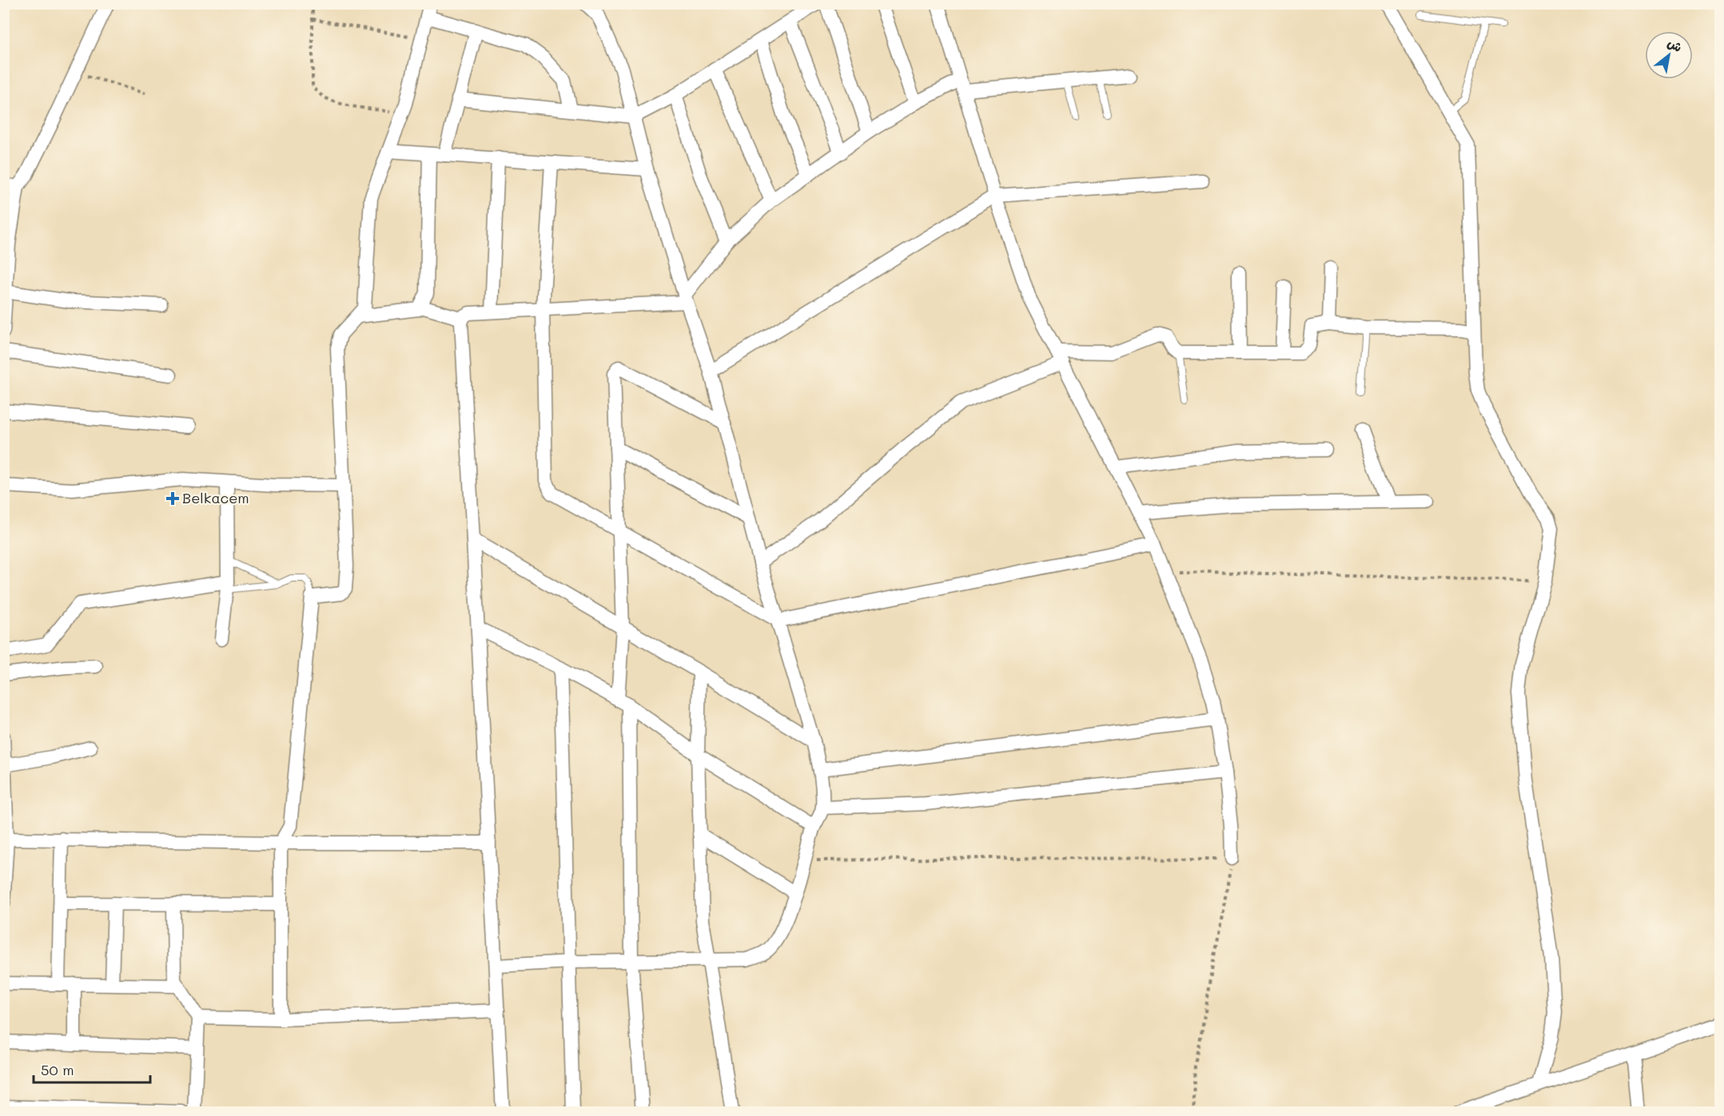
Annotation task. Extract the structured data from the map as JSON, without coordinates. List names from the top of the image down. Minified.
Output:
{"places":{"health":["Belkacem"]},"scale_bar":"50 m","north":"top right"}
